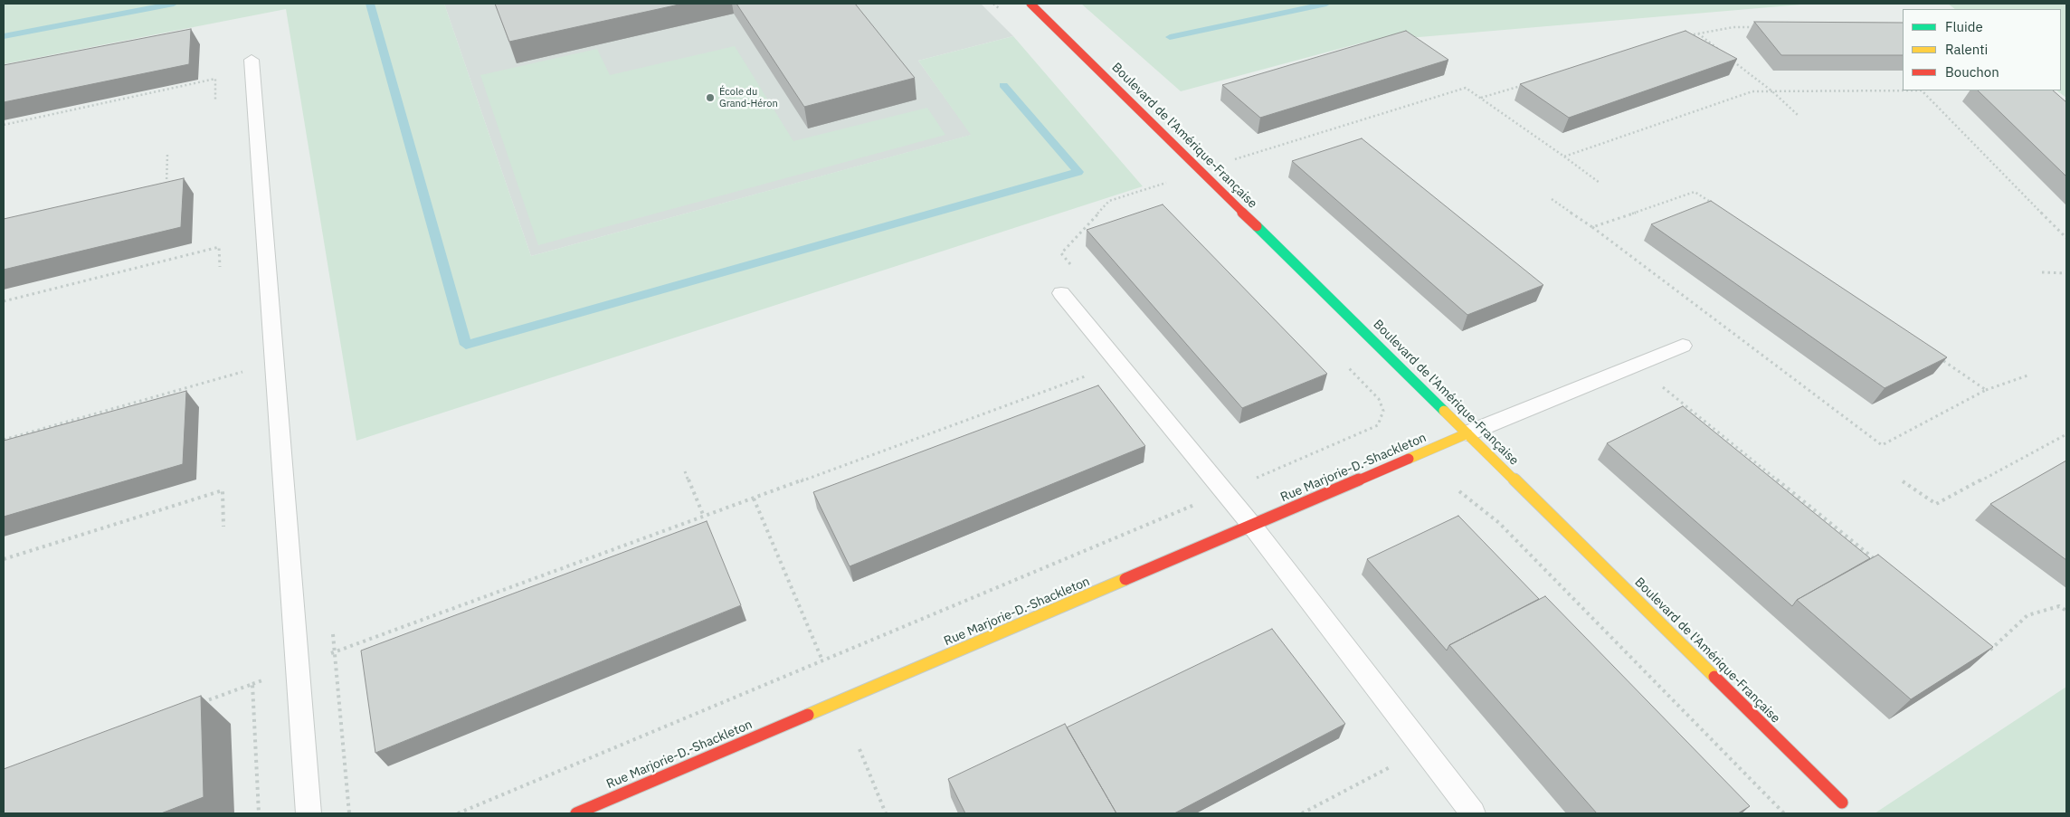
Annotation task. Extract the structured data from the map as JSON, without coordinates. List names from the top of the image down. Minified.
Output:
{"streets":{"street":["Boulevard de l'Amérique-Française","Rue Marjorie-D.-Shackleton"]},"crossings":[["Boulevard de l'Amérique-Française","Rue Marjorie-D.-Shackleton"]],"places":["École du Grand-Héron"],"legend":["Fluide","Ralenti","Bouchon"]}
